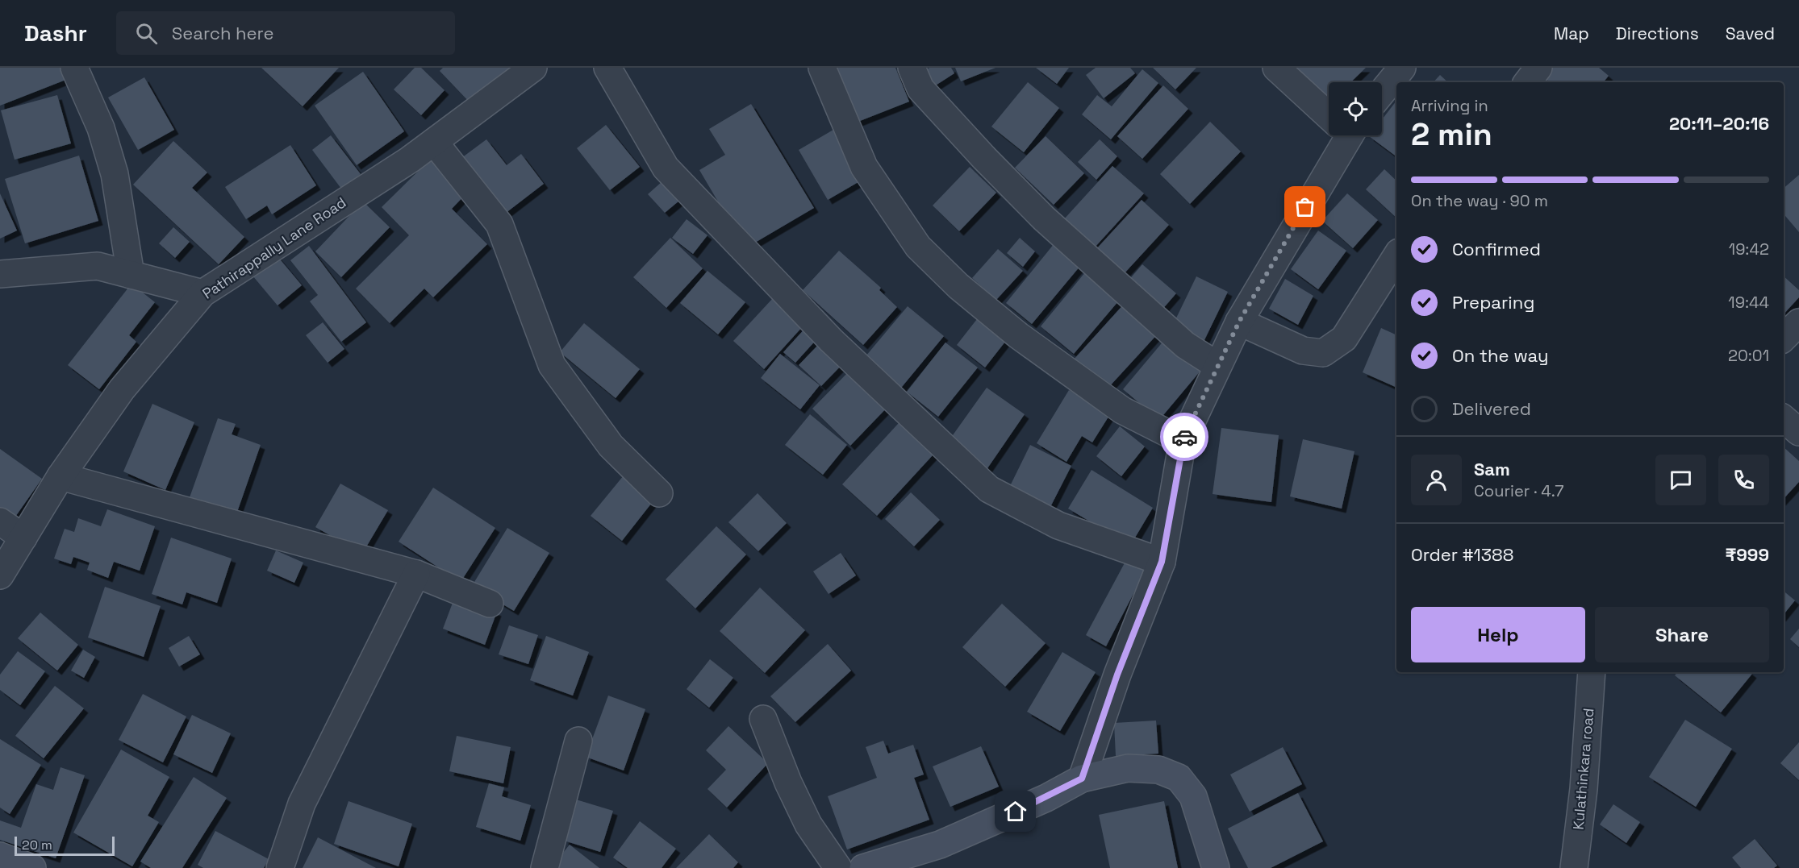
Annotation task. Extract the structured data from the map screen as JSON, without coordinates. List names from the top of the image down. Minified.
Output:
{"streets":{"street":["Pathirappally Lane Road","Kulathinkara road"]},"scale_bar":"20 m","page":{"header":"Dashr","search":"Search here","nav":["Map","Directions","Saved"],"heading":["2 min","Arriving in","20:11–20:16"],"panel":["Sam","Courier · 4.7","Order #1388","₹999"],"bar":"On the way · 90 m","list":[["Confirmed","19:42"],["Preparing","19:44"],["On the way","20:01"],"Delivered"],"buttons":["Help","Share"],"scale":"20 m"}}
